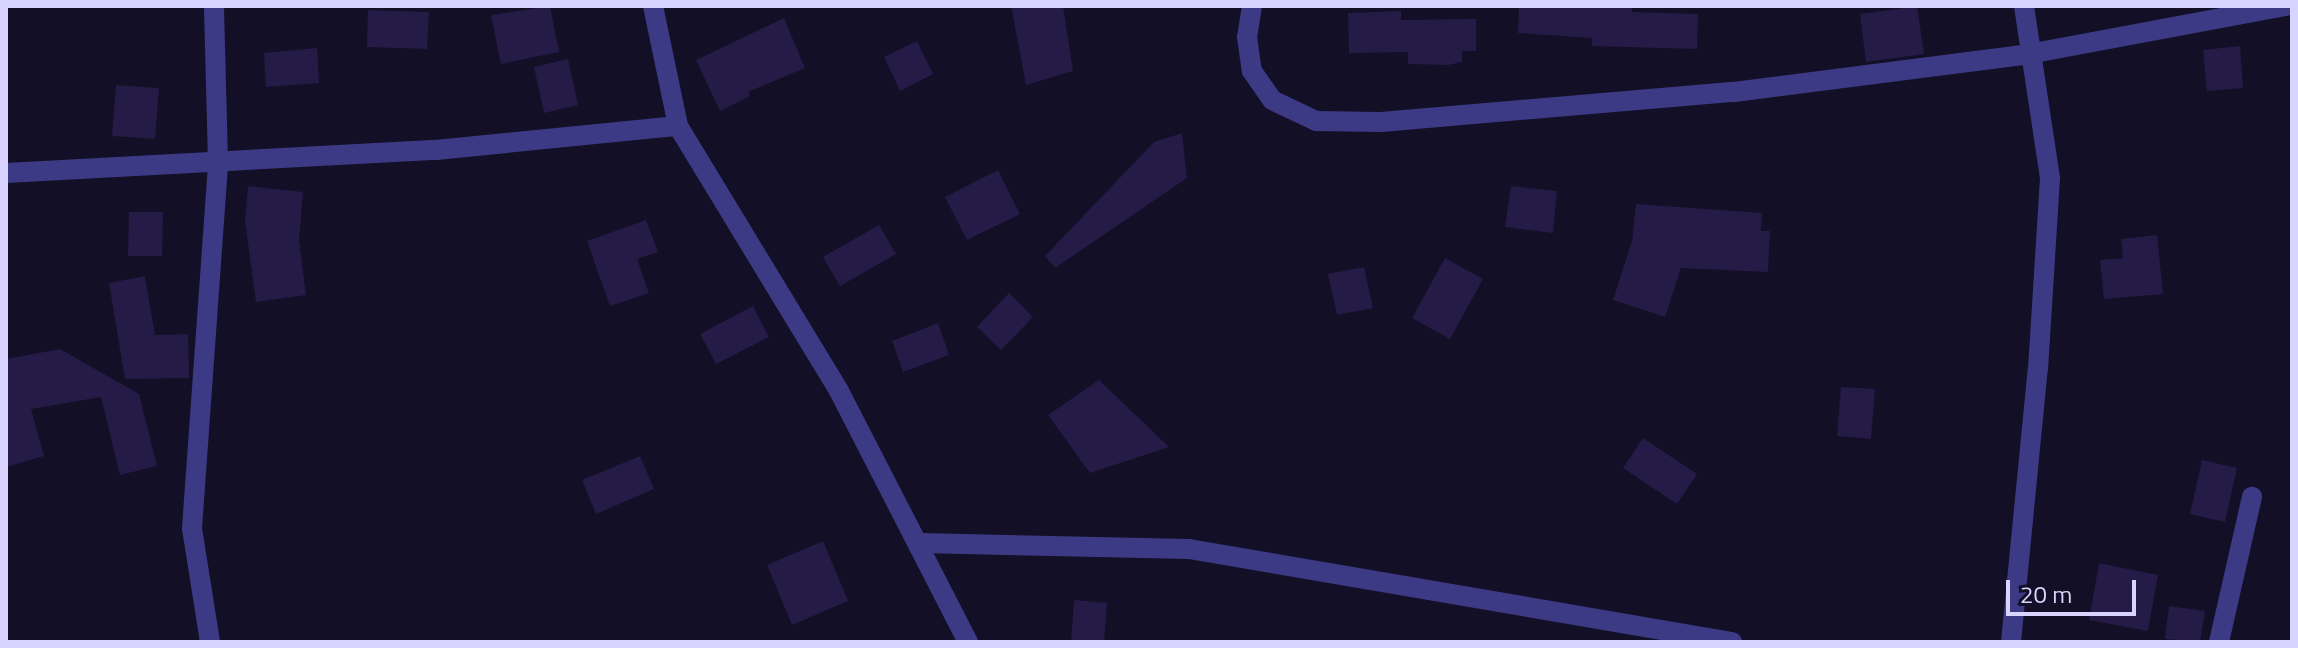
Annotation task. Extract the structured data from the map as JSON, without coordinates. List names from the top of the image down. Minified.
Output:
{"scale_bar":"20 m"}
